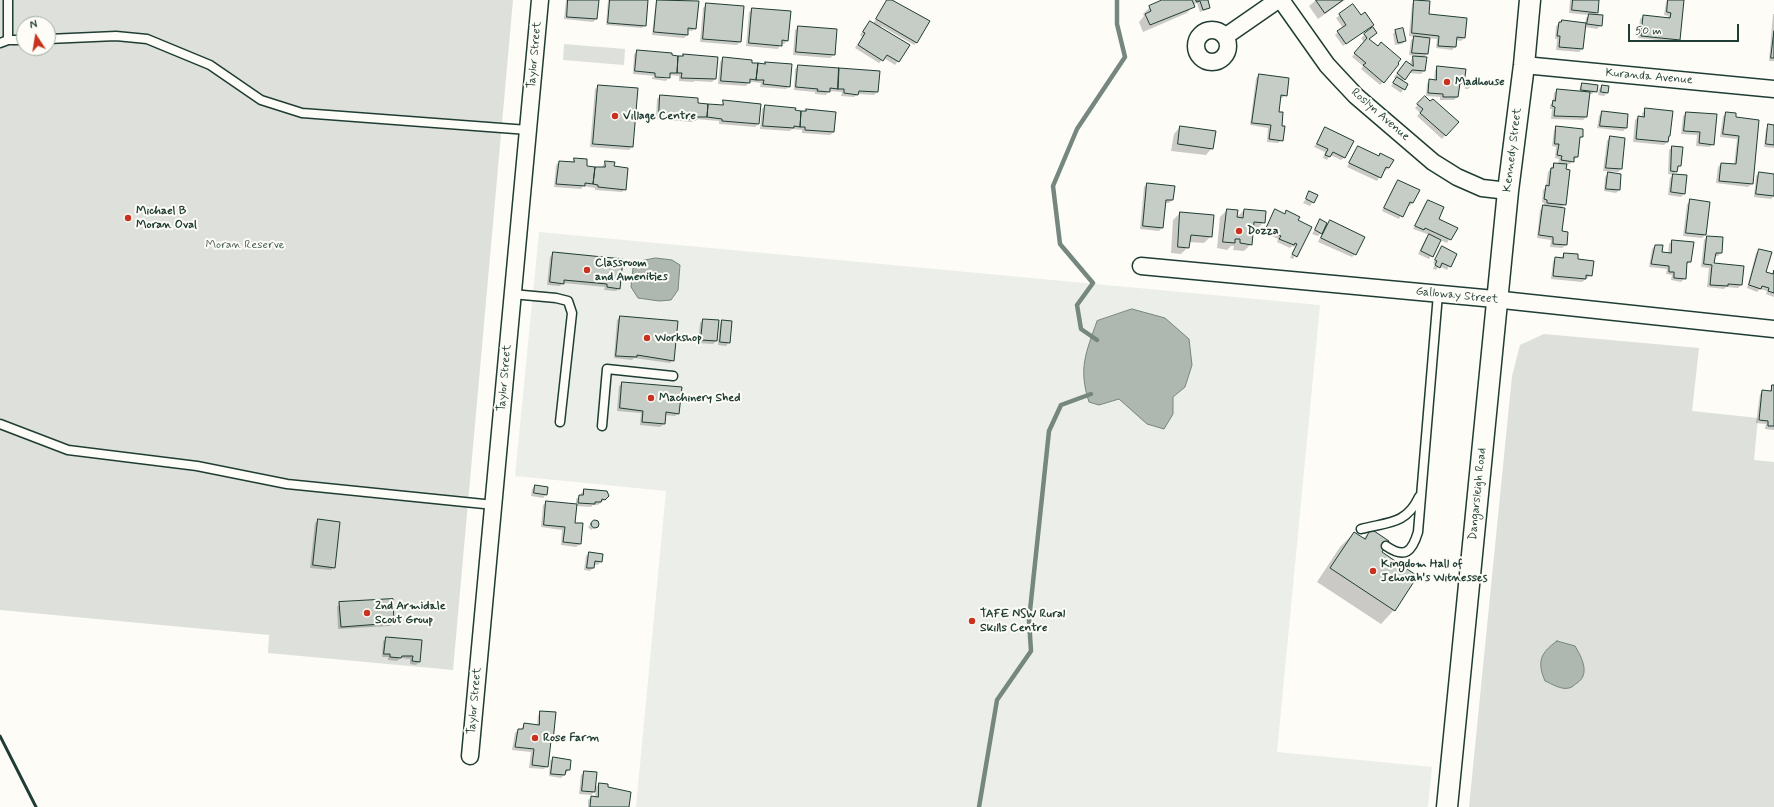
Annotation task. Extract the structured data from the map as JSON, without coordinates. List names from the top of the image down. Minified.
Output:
{"streets":{"street":["Taylor Street","Kuranda Avenue","Roslyn Avenue","Kennedy Street","Galloway Street","Dangarsleigh Road"]},"crossings":[["Kuranda Avenue","Kennedy Street"],["Roslyn Avenue","Kennedy Street"],["Kennedy Street","Galloway Street"],["Kennedy Street","Dangarsleigh Road"],["Galloway Street","Dangarsleigh Road"]],"parks":["Moran Reserve"],"places":["Madhouse","Village Centre","Michael B Moran Oval","Dozza","Classroom and Amenities","Workshop","Machinery Shed","Kingdom Hall of Jehovah's Witnesses","2nd Armidale Scout Group","TAFE NSW Rural Skills Centre","Rose Farm"],"scale_bar":"50 m","north":"top"}
